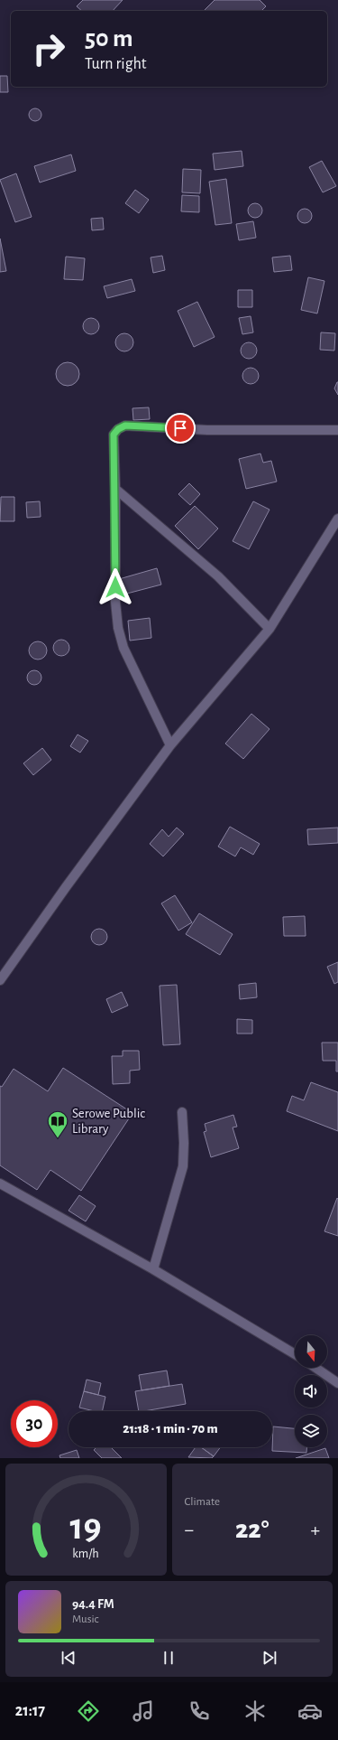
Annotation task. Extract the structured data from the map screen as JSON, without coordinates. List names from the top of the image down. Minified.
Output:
{"places":{"library":["Serowe Public Library"]},"north":"bottom","page":{"turn":["50 m","Turn right"],"limit":"30","trip":"21:18 · 1 min · 70 m","tile":"Climate","heat":["−","22°","+"],"song":["94.4 FM","Music"],"tabs":"21:17","gauge":["19","km/h"]}}
